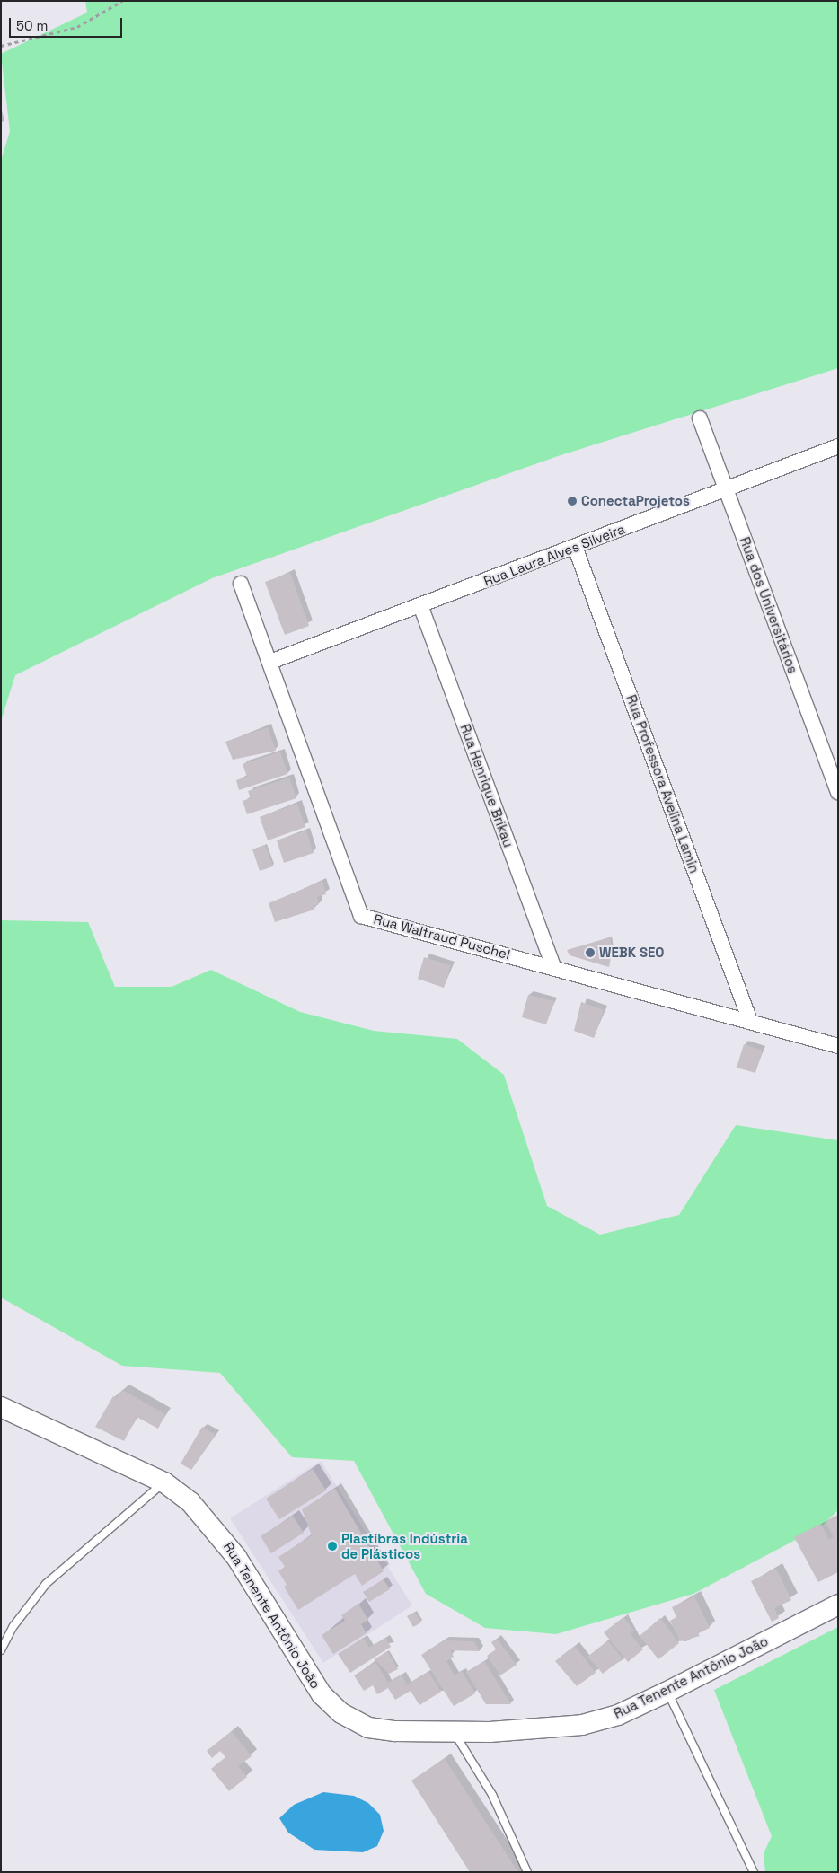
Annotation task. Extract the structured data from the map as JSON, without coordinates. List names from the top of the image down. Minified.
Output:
{"streets":{"street":["Rua Laura Alves Silveira","Rua dos Universitários","Rua Professora Avelina Lamin","Rua Henrique Brikau","Rua Waltraud Puschel","Rua Tenente Antônio João"]},"crossings":[["Rua Laura Alves Silveira","Rua dos Universitários"],["Rua Laura Alves Silveira","Rua Professora Avelina Lamin"],["Rua Laura Alves Silveira","Rua Henrique Brikau"],["Rua Laura Alves Silveira","Rua Waltraud Puschel"],["Rua Professora Avelina Lamin","Rua Waltraud Puschel"],["Rua Henrique Brikau","Rua Waltraud Puschel"]],"places":["ConectaProjetos","WEBK SEO","Plastibras Indústria de Plásticos"],"scale_bar":"50 m"}
